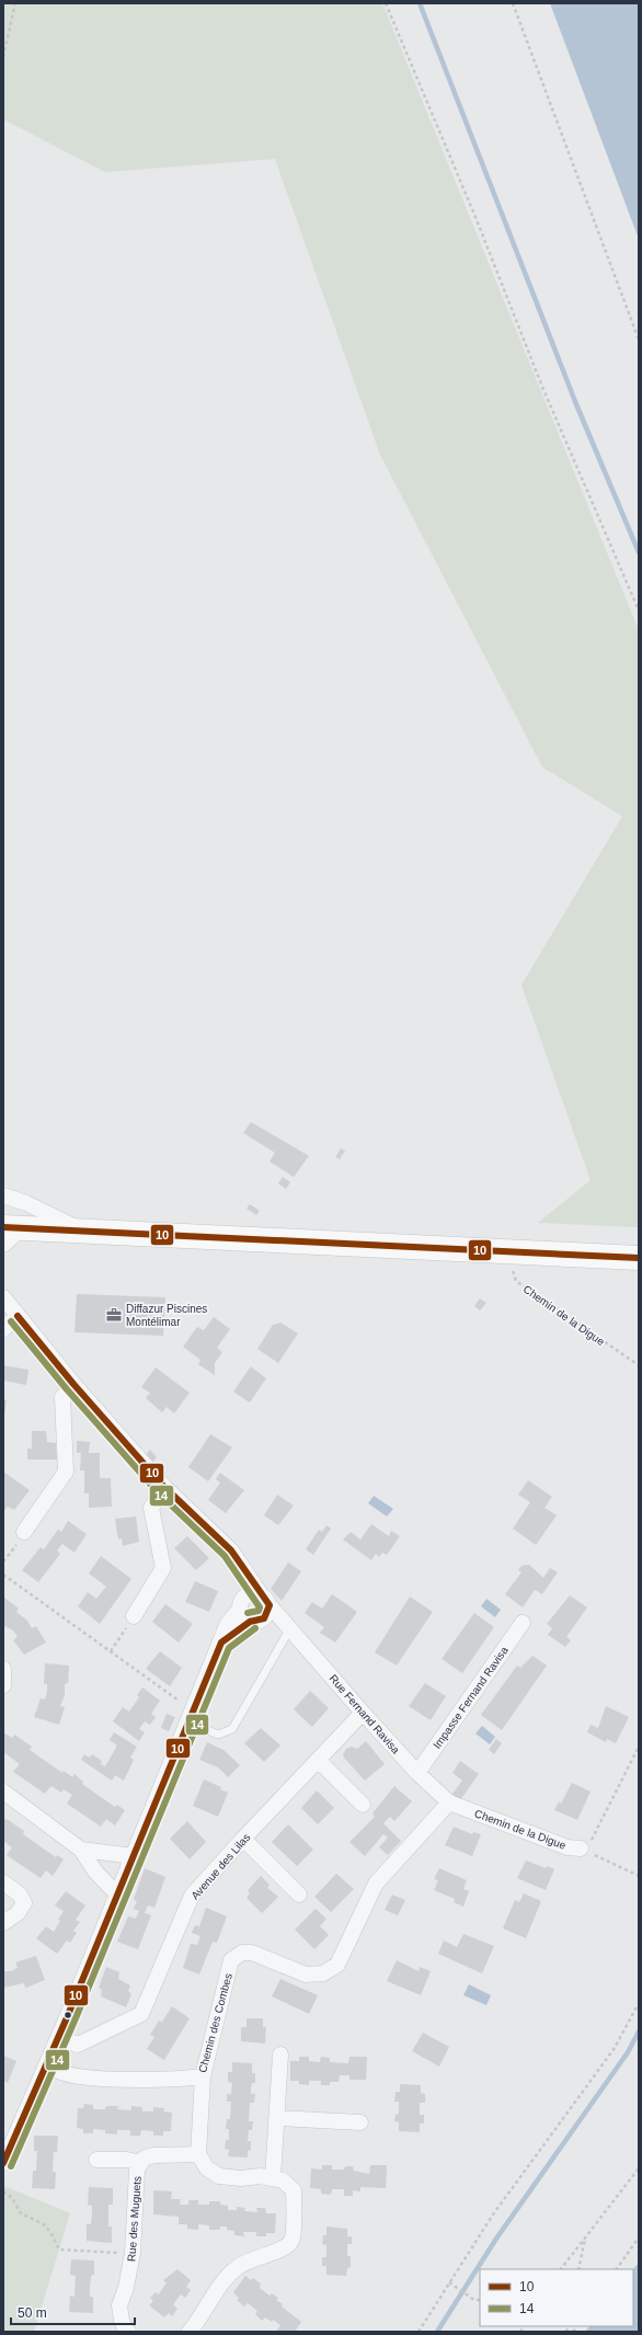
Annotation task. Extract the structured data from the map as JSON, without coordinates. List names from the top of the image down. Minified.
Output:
{"streets":{"street":["Chemin de la Digue","Impasse Fernand Ravisa","Rue Fernand Ravisa","Avenue des Lilas","Chemin des Combes","Rue des Muguets"]},"crossings":[["Chemin de la Digue","Rue Fernand Ravisa"],["Chemin de la Digue","Chemin des Combes"],["Impasse Fernand Ravisa","Rue Fernand Ravisa"],["Rue Fernand Ravisa","Avenue des Lilas"],["Rue Fernand Ravisa","Chemin des Combes"]],"places":{"office":["Diffazur Piscines Montélimar"]},"lines":["transit line 10","transit line 14"],"legend":["10","14"],"scale_bar":"50 m"}
